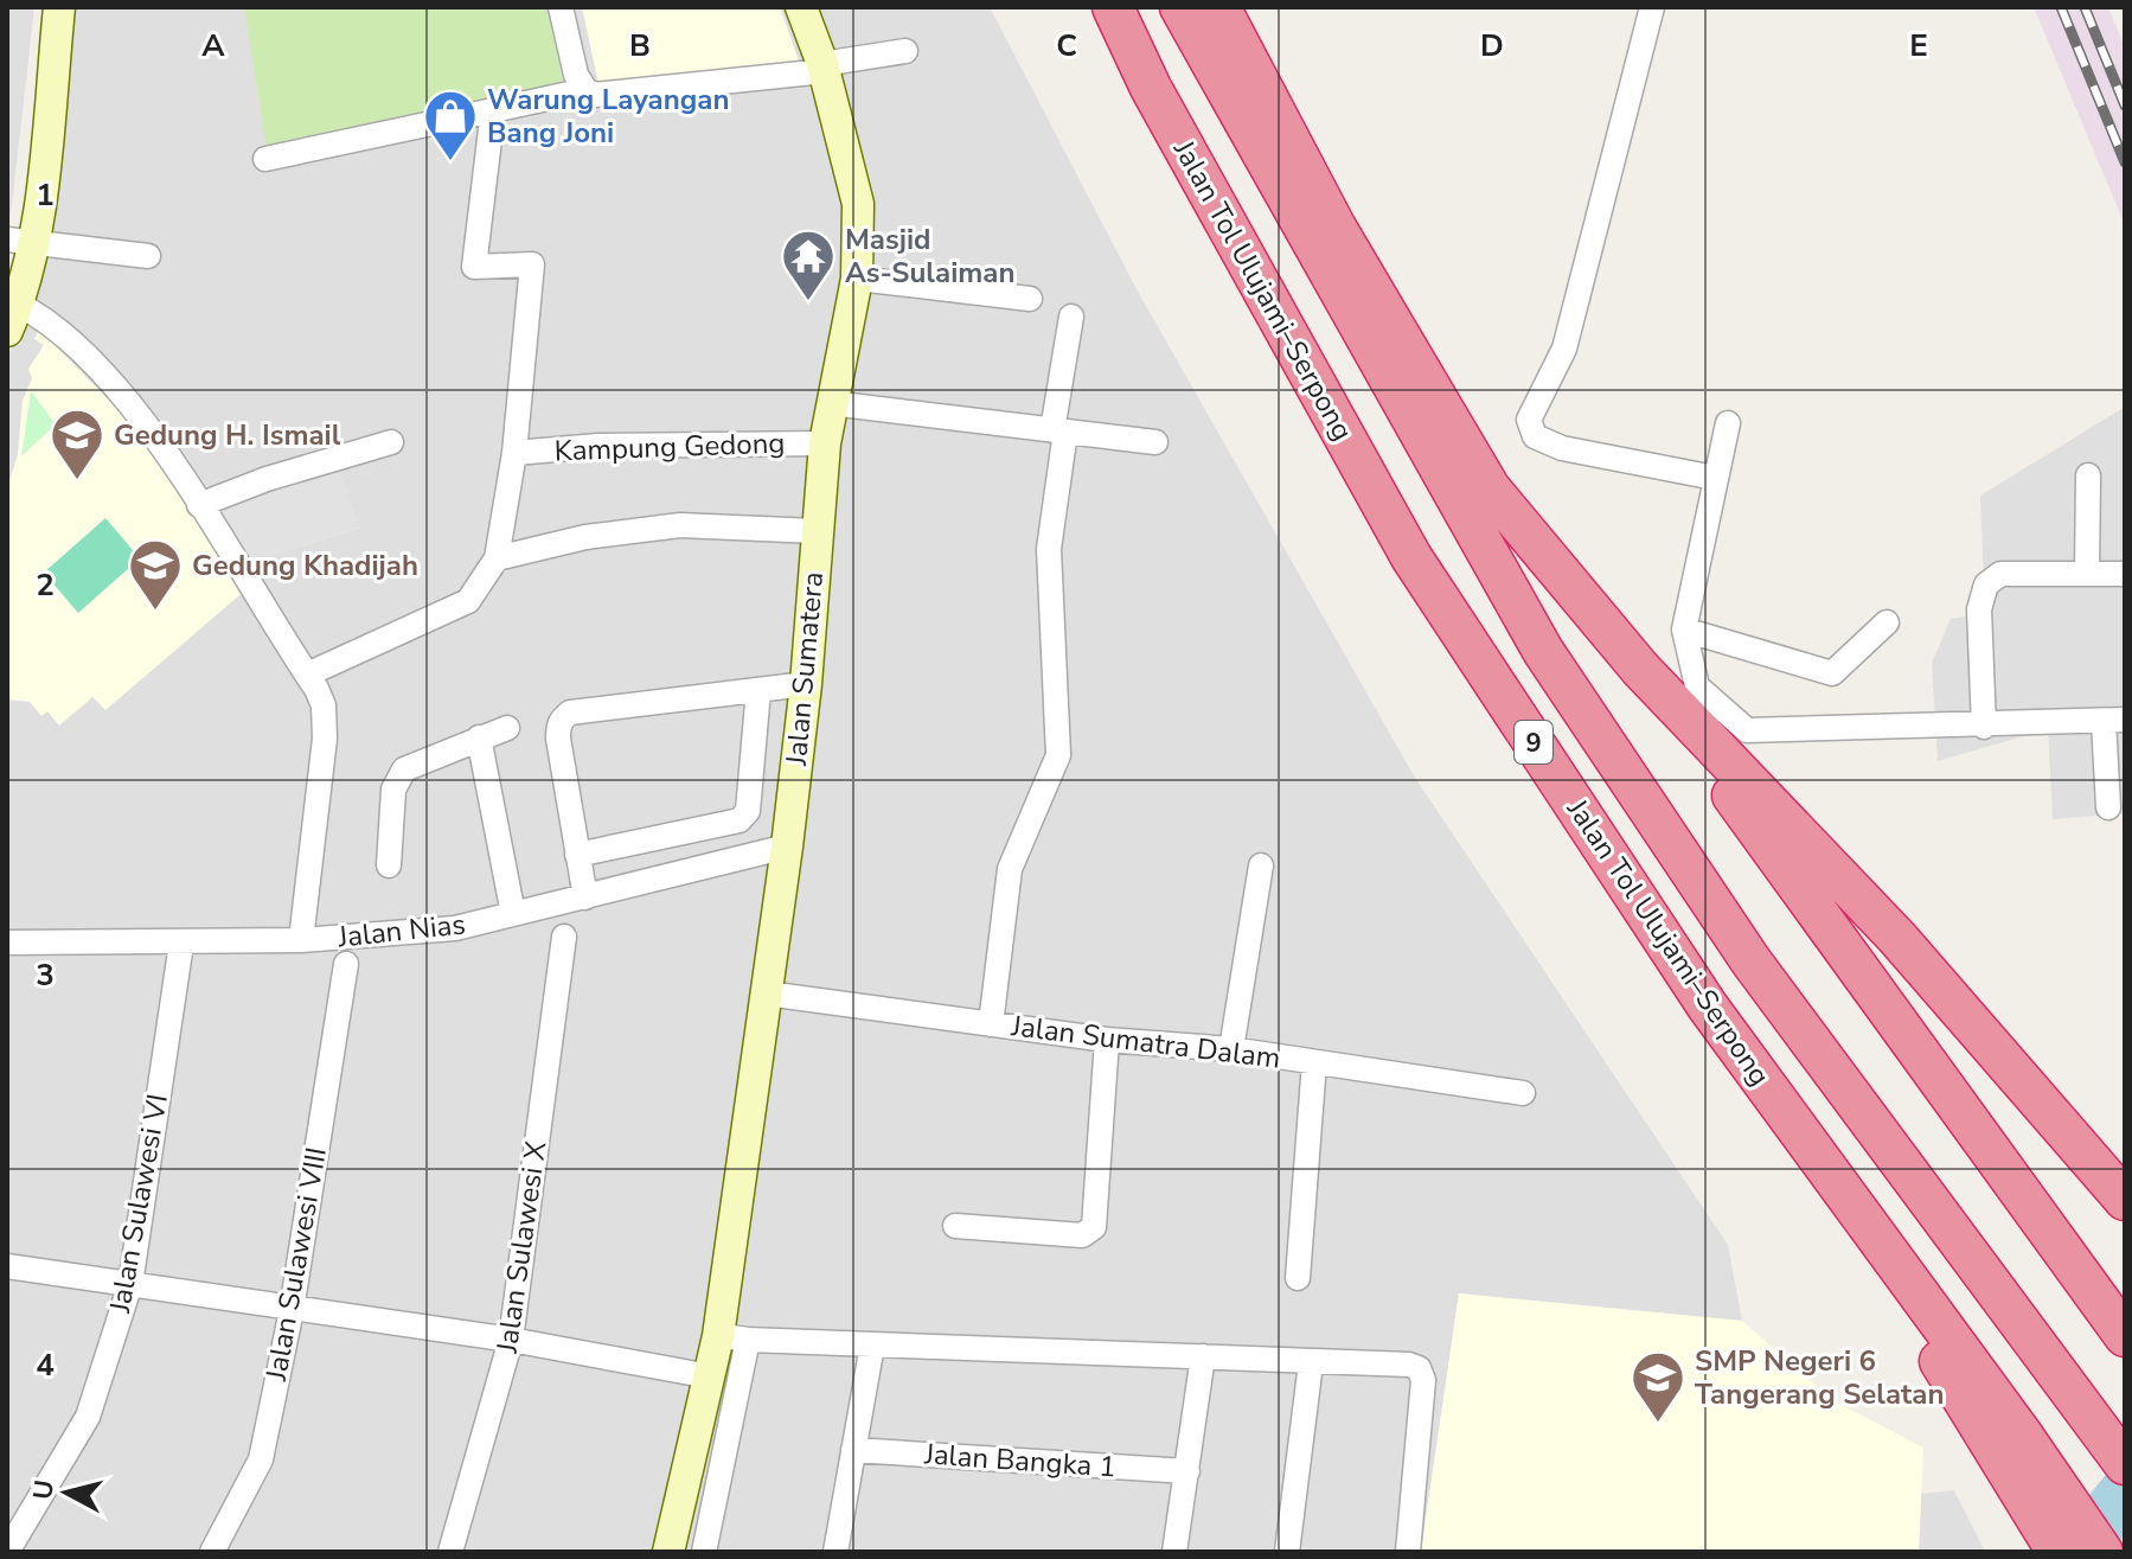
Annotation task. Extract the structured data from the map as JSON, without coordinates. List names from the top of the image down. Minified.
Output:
{"streets":{"highway":["Jalan Tol Ulujami–Serpong","9"],"street":["Kampung Gedong","Jalan Sumatera","Jalan Nias","Jalan Sumatra Dalam","Jalan Sulawesi VI","Jalan Sulawesi X","Jalan Sulawesi VIII","Jalan Bangka 1"]},"crossings":[["Kampung Gedong","Jalan Sumatera"],["Jalan Sumatera","Jalan Nias"],["Jalan Sumatera","Jalan Sumatra Dalam"],["Jalan Nias","Jalan Sulawesi VI"]],"places":{"shop":["Warung Layangan Bang Joni"],"temple":["Masjid As-Sulaiman"],"school or university":["Gedung H. Ismail","Gedung Khadijah","SMP Negeri 6 Tangerang Selatan"]},"north":"left","grid":{"columns":["A","B","C","D","E"],"rows":["1","2","3","4"]}}
